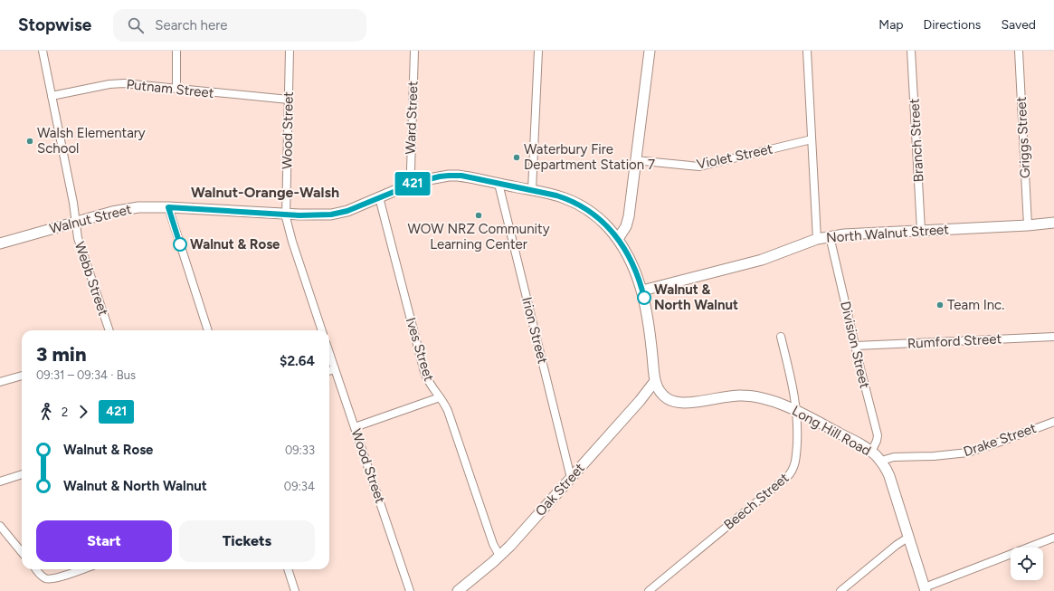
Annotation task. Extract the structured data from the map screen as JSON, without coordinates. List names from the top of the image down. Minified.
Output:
{"streets":{"main road":["Walnut Street","North Walnut Street","Long Hill Road","Oak Street"],"street":["Putnam Street","Ward Street","Wood Street","Griggs Street","Branch Street","Violet Street","Webb Street","Irion Street","Rumford Street","Division Street","Ives Street","Drake Street","Beech Street"]},"crossings":[["Putnam Street","Wood Street"],["Putnam Street","Webb Street"],["Ward Street","Walnut Street"],["Wood Street","Walnut Street"],["Griggs Street","North Walnut Street"],["Branch Street","North Walnut Street"],["Walnut Street","North Walnut Street"],["Walnut Street","Webb Street"],["Walnut Street","Irion Street"],["Walnut Street","Ives Street"],["Walnut Street","Long Hill Road"],["Walnut Street","Oak Street"],["North Walnut Street","Division Street"],["Irion Street","Oak Street"],["Rumford Street","Division Street"],["Division Street","Long Hill Road"],["Ives Street","Oak Street"],["Long Hill Road","Drake Street"],["Long Hill Road","Oak Street"],["Long Hill Road","Beech Street"]],"districts":["Walnut-Orange-Walsh"],"places":["Walsh Elementary School","Waterbury Fire Department Station 7","WOW NRZ Community Learning Center","Walnut & Rose","Walnut & North Walnut","Team Inc."],"lines":["bus line 421"],"page":{"header":"Stopwise","search":"Search here","nav":["Map","Directions","Saved"],"on_map":"421","heading":["3 min","09:31 – 09:34 · Bus","$2.64"],"legs":["2","421"],"list":[{"name":"Walnut & Rose","value":"09:33"},{"name":"Walnut & North Walnut","value":"09:34"}],"buttons":["Start","Tickets"]}}
